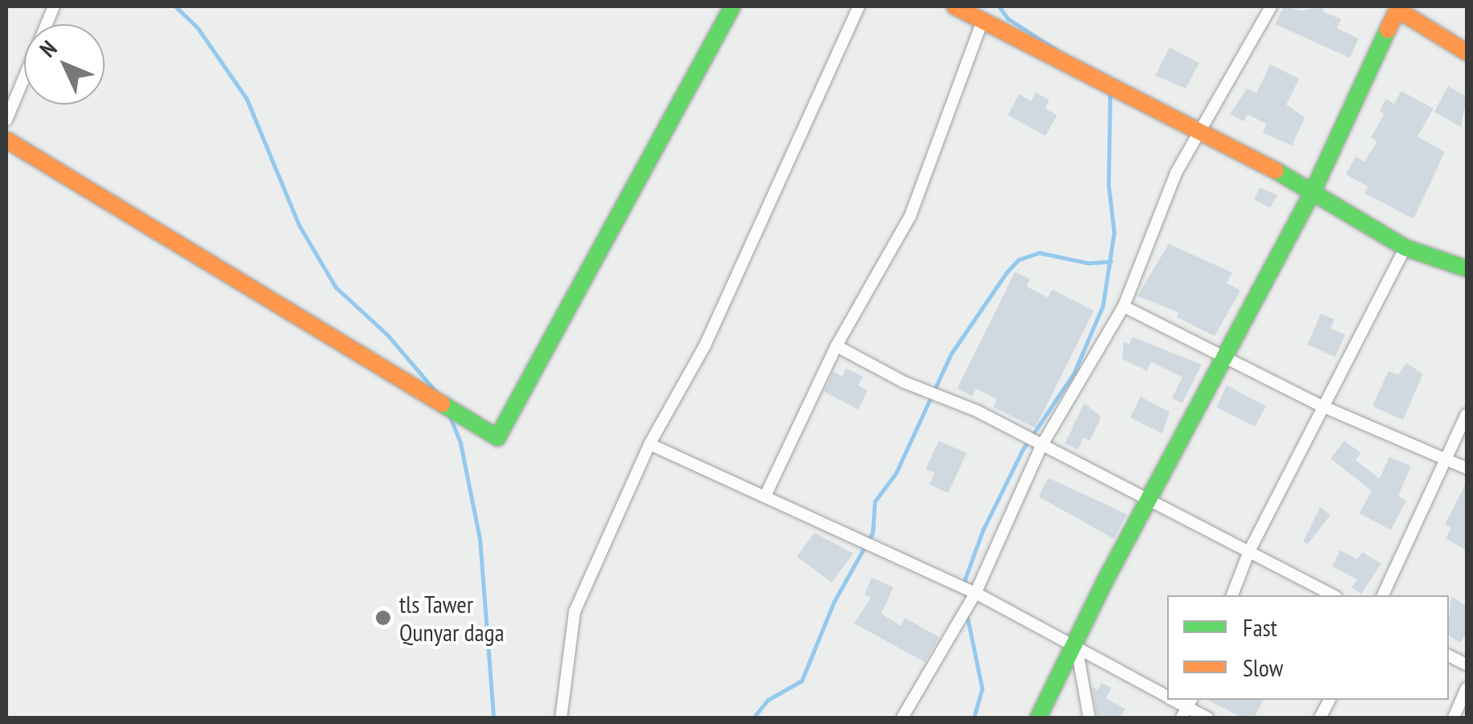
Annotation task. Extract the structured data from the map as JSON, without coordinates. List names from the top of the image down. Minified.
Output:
{"places":["tls Tawer Qunyar daga"],"legend":["Fast","Slow"],"north":"top left"}
